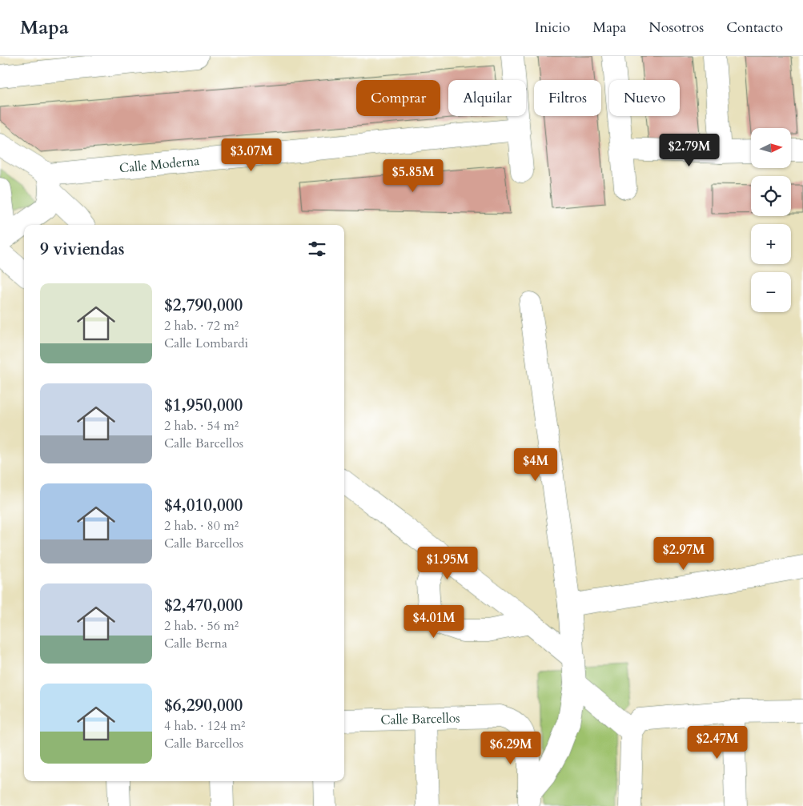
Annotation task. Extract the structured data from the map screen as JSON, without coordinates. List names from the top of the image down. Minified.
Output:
{"streets":{"street":["Calle Moderna","Calle Barcellos"]},"north":"right","page":{"header":"Mapa","nav":["Inicio","Mapa","Nosotros","Contacto"],"chip":["Comprar","Alquilar","Filtros","Nuevo"],"map_buttons":["+","−"],"price":["$2.79M","$3.07M","$5.85M","$4M","$2.97M","$1.95M","$4.01M","$2.47M","$6.29M"],"heading":"9 viviendas","list":[{"name":"$2,790,000","note":"2 hab. · 72 m² · Calle Lombardi"},{"name":"$1,950,000","note":"2 hab. · 54 m² · Calle Barcellos"},{"name":"$4,010,000","note":"2 hab. · 80 m² · Calle Barcellos"},{"name":"$2,470,000","note":"2 hab. · 56 m² · Calle Berna"},{"name":"$6,290,000","note":"4 hab. · 124 m² · Calle Barcellos"}]}}
